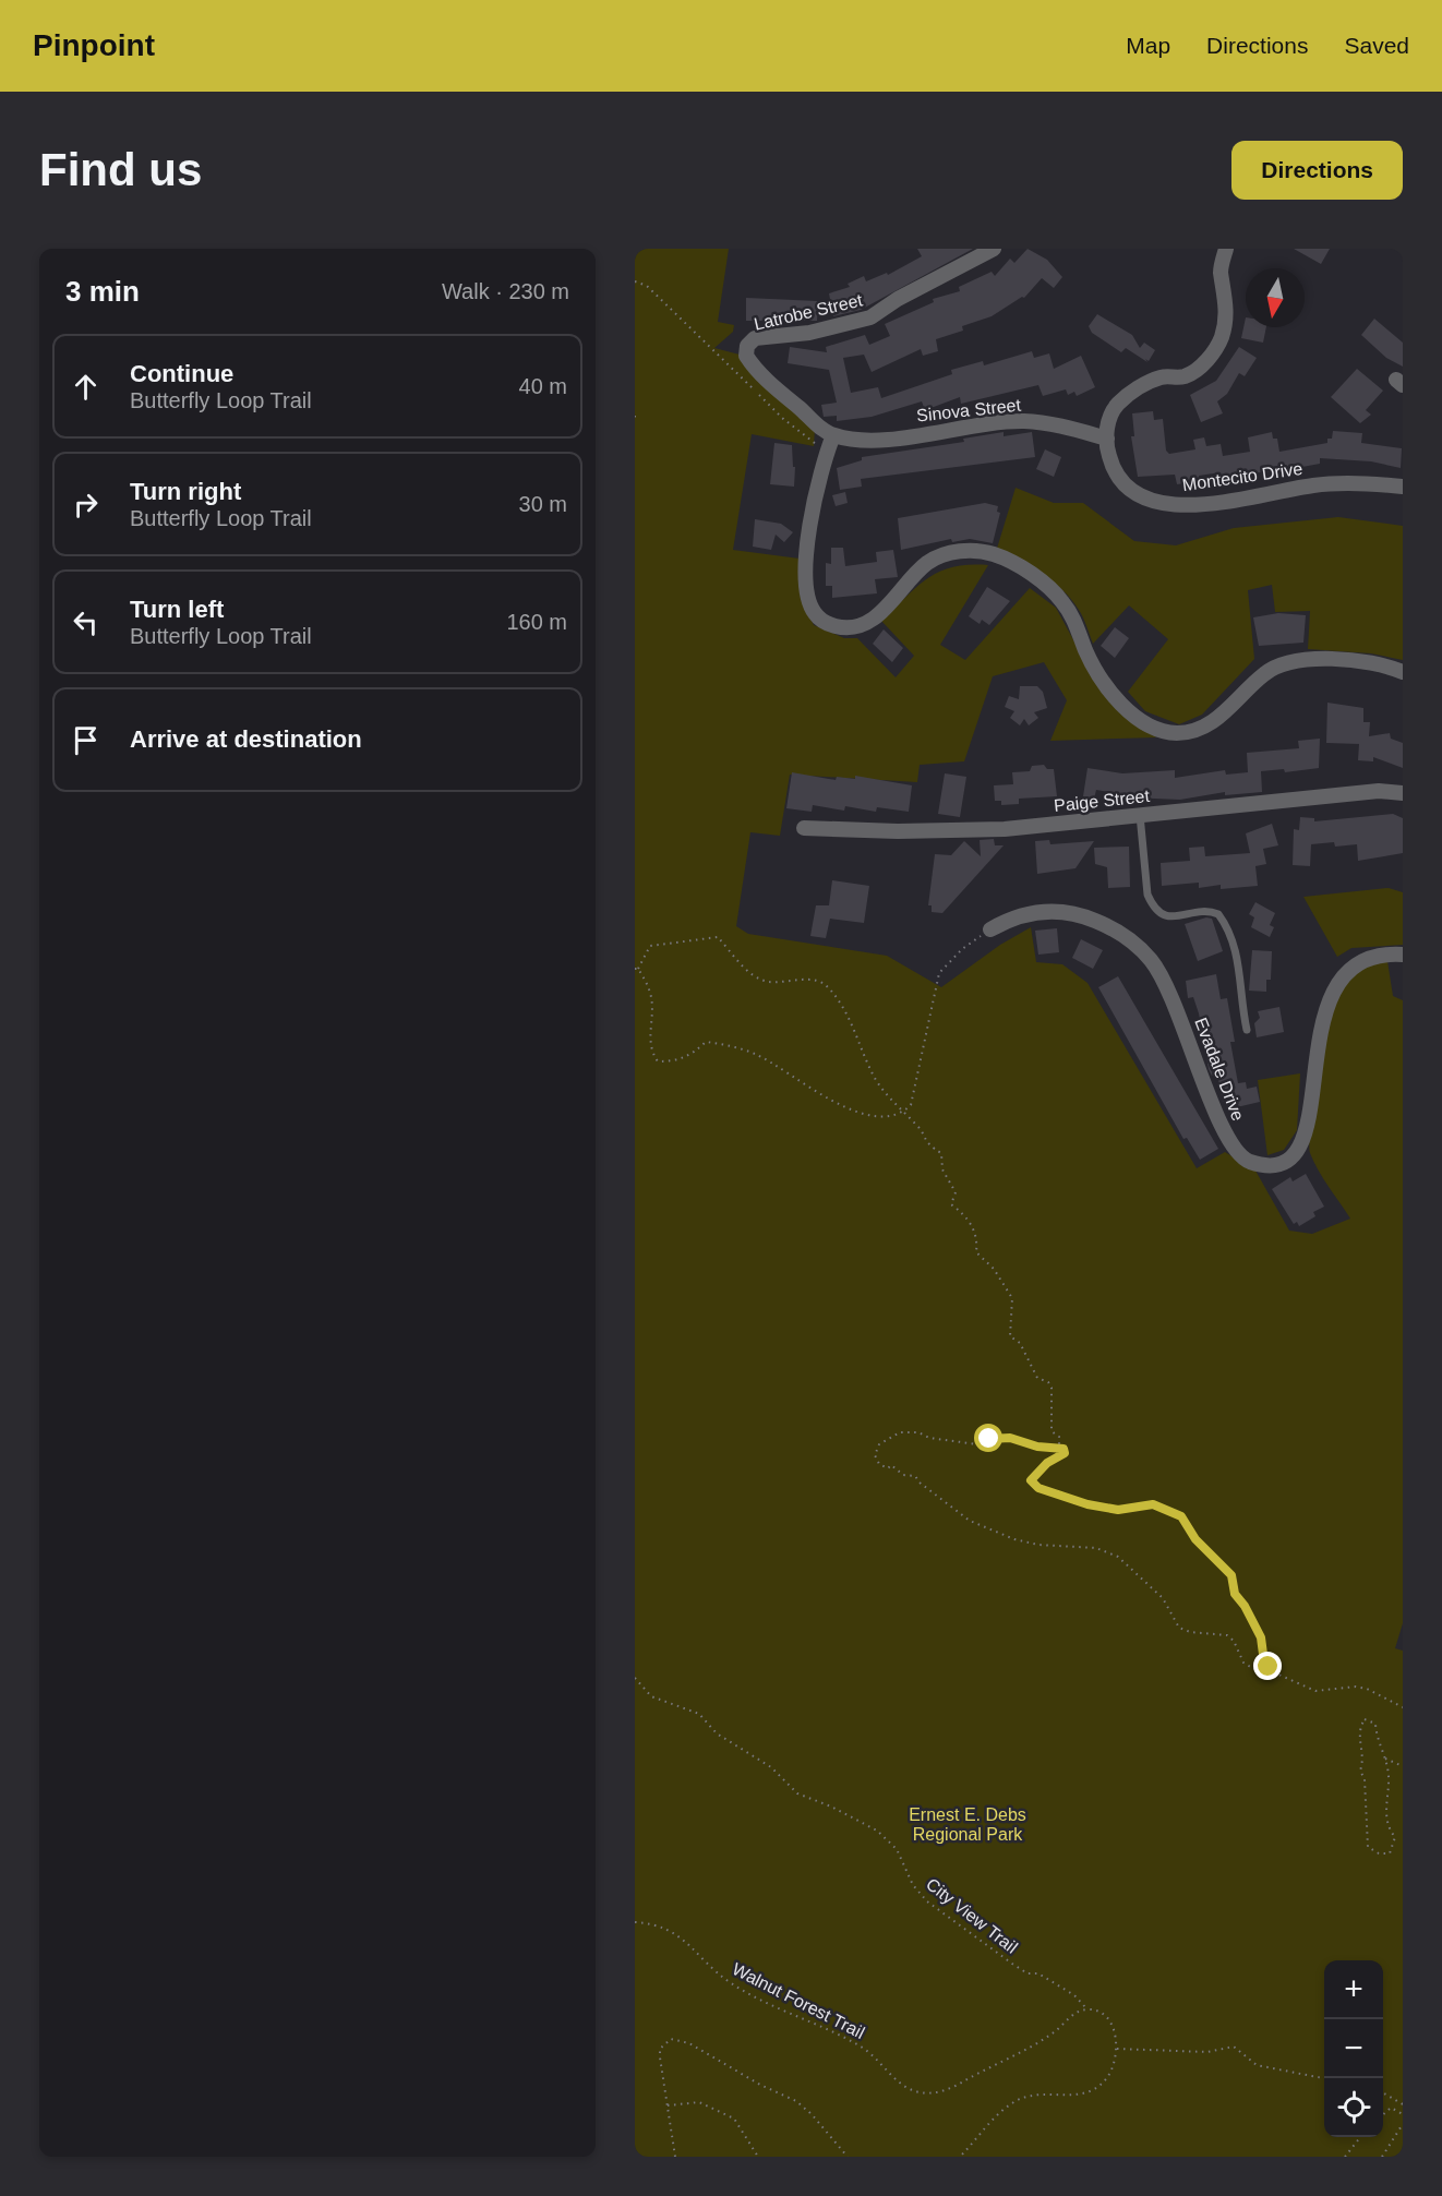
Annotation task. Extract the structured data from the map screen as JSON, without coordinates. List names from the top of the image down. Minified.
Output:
{"streets":{"street":["Latrobe Street","Sinova Street","Montecito Drive","Paige Street","Evadale Drive"],"path":["City View Trail","Walnut Forest Trail"]},"crossings":[["Latrobe Street","Sinova Street"],["Sinova Street","Montecito Drive"],["City View Trail","Walnut Forest Trail"]],"parks":["Ernest E. Debs Regional Park"],"north":"bottom","page":{"header":"Pinpoint","nav":["Map","Directions","Saved"],"buttons":"Directions","title":"Find us","heading":["3 min","Walk · 230 m"],"list":[["Continue","Butterfly Loop Trail","40 m"],["Turn right","Butterfly Loop Trail","30 m"],["Turn left","Butterfly Loop Trail","160 m"],"Arrive at destination"],"map_buttons":["+","−"]}}
